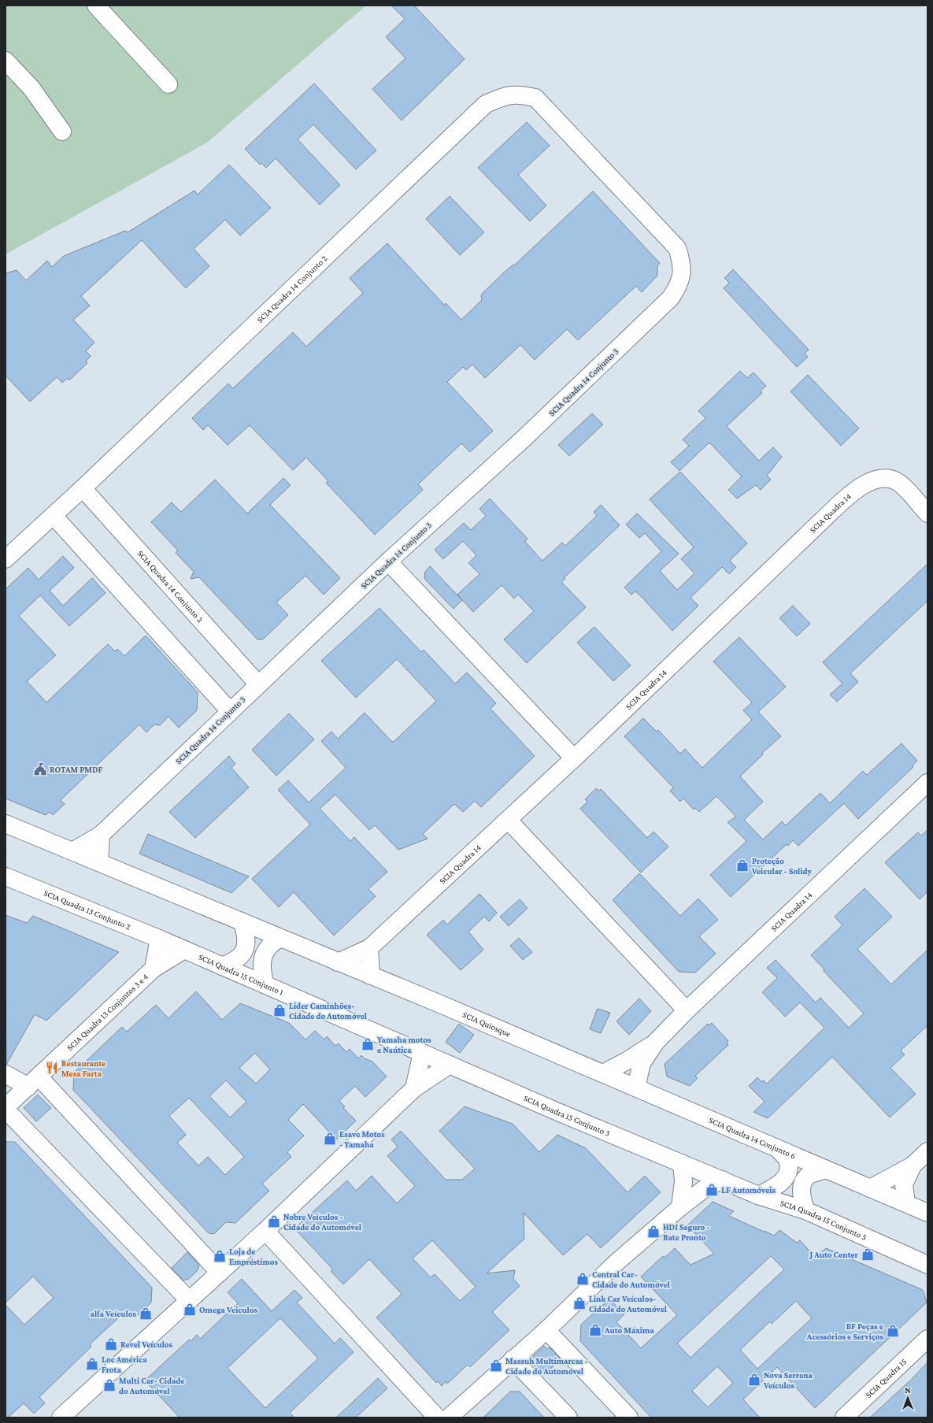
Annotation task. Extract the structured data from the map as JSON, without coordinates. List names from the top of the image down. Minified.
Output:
{"streets":{"street":["SCIA Quadra 14 Conjunto 2","SCIA Quadra 14 Conjunto 3","SCIA Quadra 14","SCIA Quadra 13 Conjunto 2","SCIA Quadra 15 Conjunto 1","SCIA Quadra 13 Conjuntos 3 e 4","SCIA Quiosque","SCIA Quadra 15 Conjunto 3","SCIA Quadra 14 Conjunto 6","SCIA Quadra 15 Conjunto 5","SCIA Quadra 15"]},"crossings":[["SCIA Quadra 14 Conjunto 2","SCIA Quadra 14 Conjunto 3"],["SCIA Quadra 14","SCIA Quiosque"],["SCIA Quadra 14","SCIA Quadra 14 Conjunto 6"],["SCIA Quadra 13 Conjunto 2","SCIA Quadra 15 Conjunto 1"],["SCIA Quadra 13 Conjunto 2","SCIA Quadra 13 Conjuntos 3 e 4"],["SCIA Quadra 15 Conjunto 1","SCIA Quadra 13 Conjuntos 3 e 4"],["SCIA Quadra 15 Conjunto 1","SCIA Quadra 15 Conjunto 3"],["SCIA Quiosque","SCIA Quadra 14 Conjunto 6"],["SCIA Quadra 15 Conjunto 3","SCIA Quadra 15 Conjunto 5"]],"places":{"public building":["ROTAM PMDF"],"shop":["Proteção Veicular - Solidy","Lider Caminhões- Cidade do Automóvel","Yamaha motos e Naútica","Esave Motos - Yamaha","LF Automóveis","Nobre Veículos - Cidade do Automóvel","HDI Seguro - Bate Pronto","J Auto Center","Loja de Empréstimos","Central Car- Cidade do Automóvel","Link Car Veículos- Cidade do Automóvel","Omega Veiculos","alfa Veículos","Auto Máxima","BF Peças e Acessórios e Serviços","Revel Veículos","Loc América Frota","Massuh Multimarcas - Cidade do Automóvel","Nova Serrana Veículos","Multi Car- Cidade do Automóvel"],"restaurant":["Restaurante Mesa Farta"]},"north":"top"}
